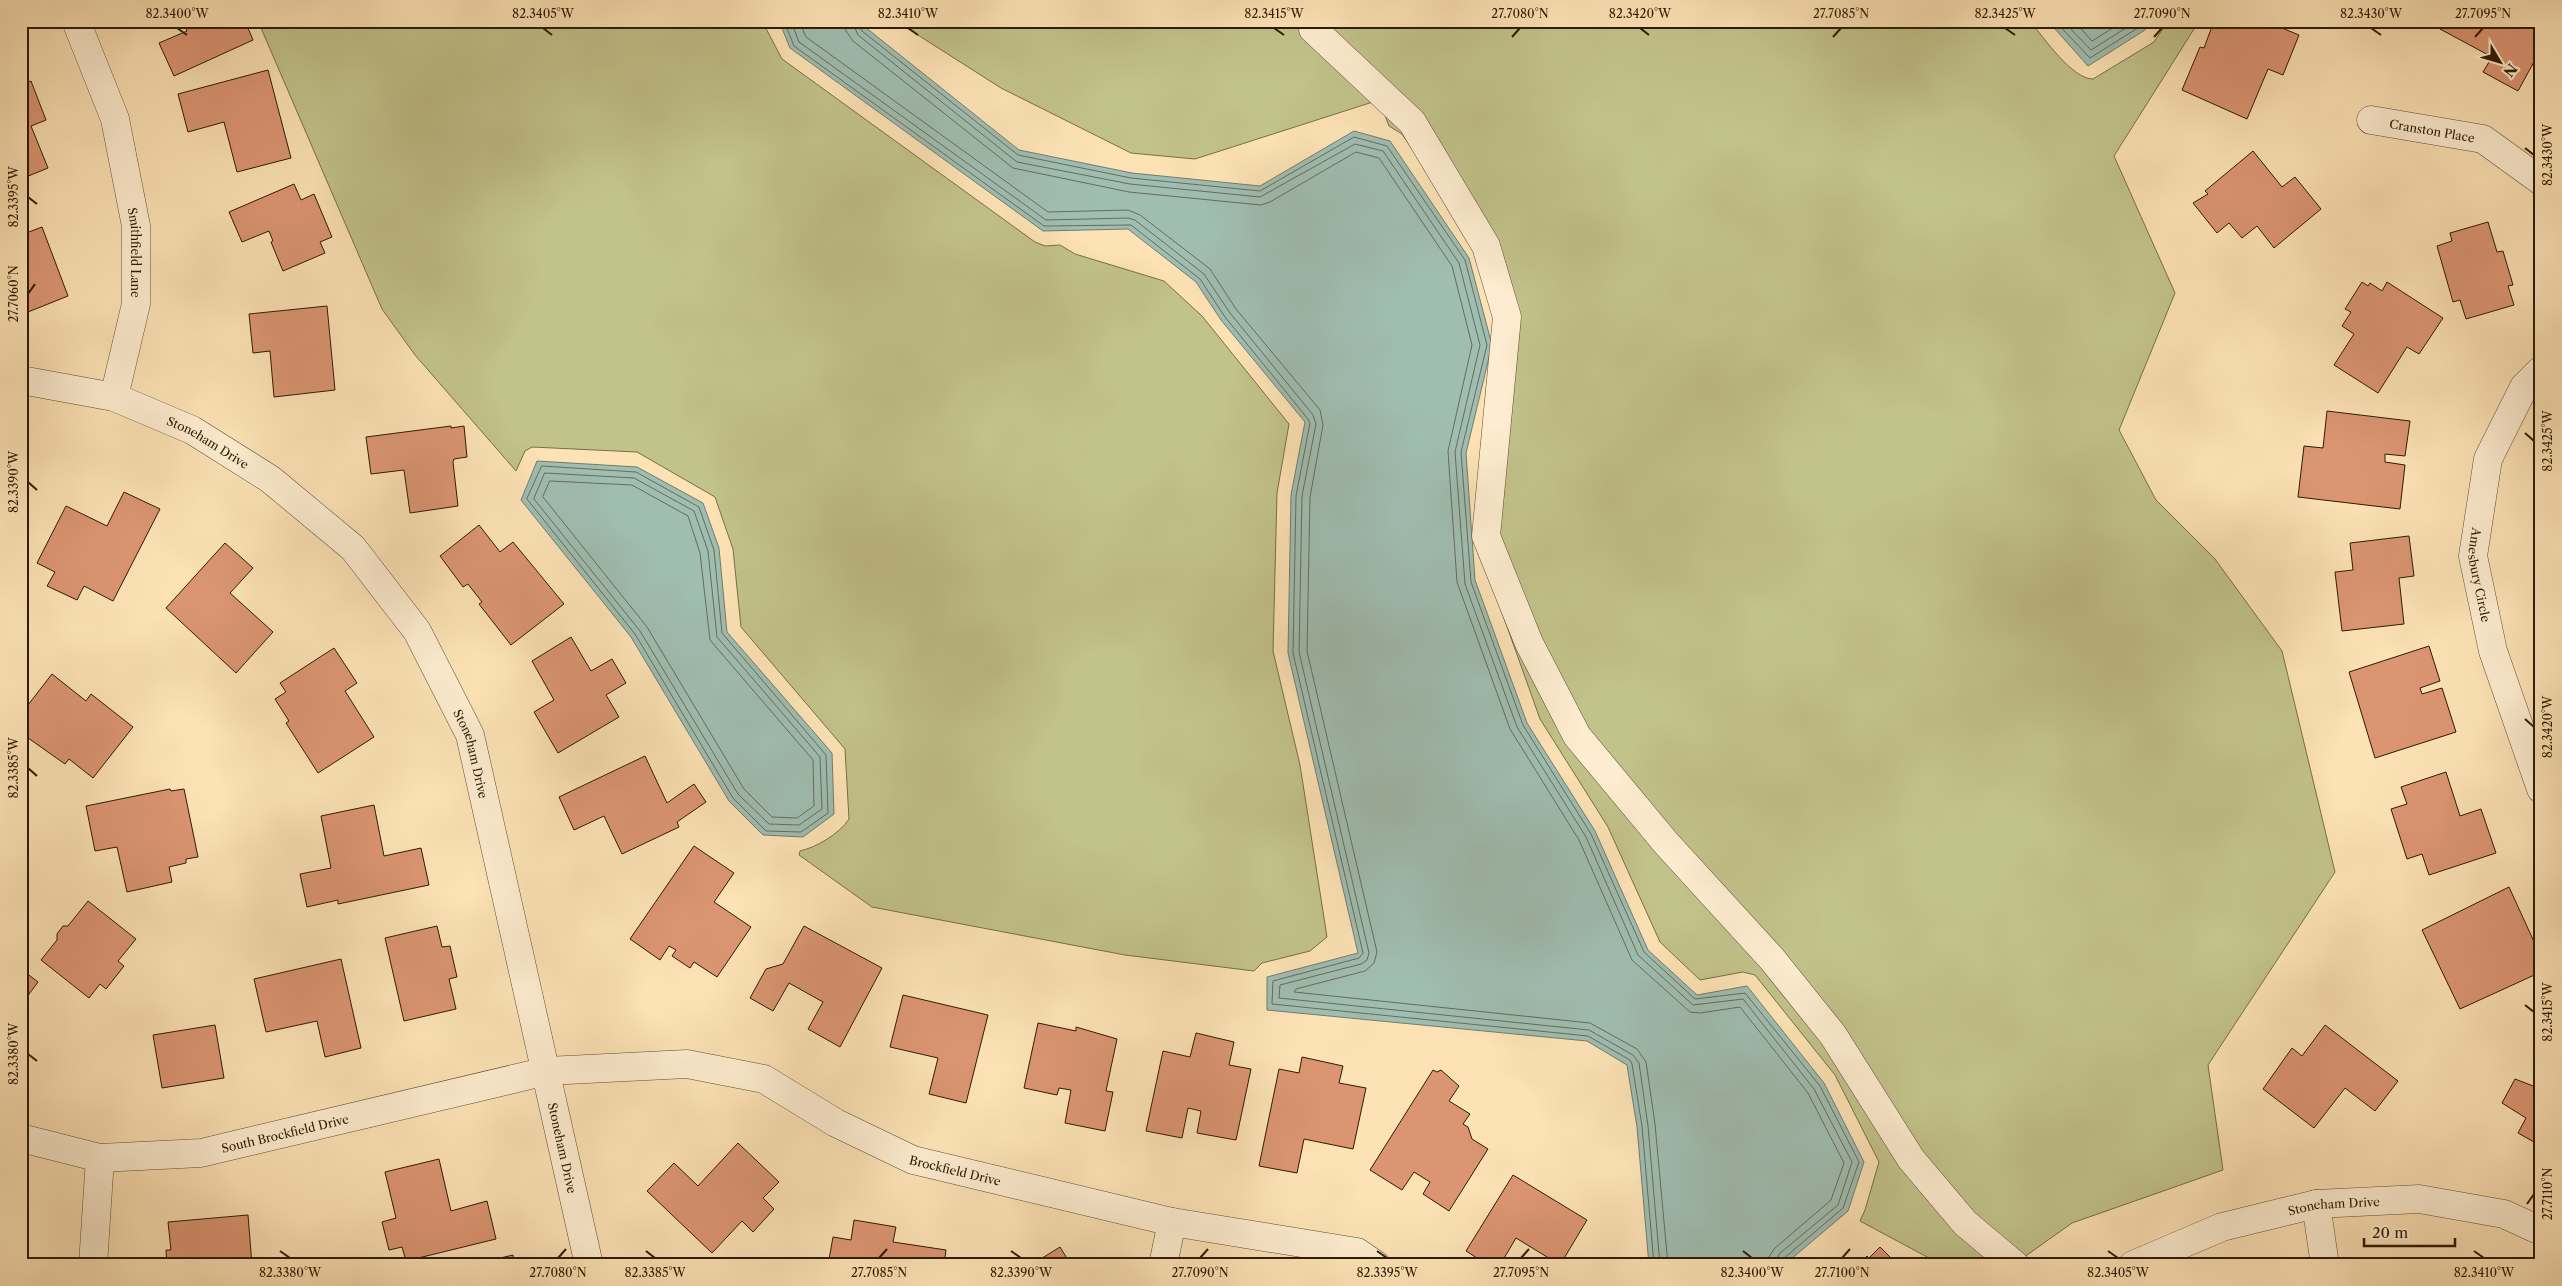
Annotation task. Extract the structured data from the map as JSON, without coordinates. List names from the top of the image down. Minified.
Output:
{"streets":{"street":["Cranston Place","Smithfield Lane","Stoneham Drive","Amesbury Circle","South Brockfield Drive","Brockfield Drive"]},"crossings":[["Smithfield Lane","Stoneham Drive"],["Stoneham Drive","South Brockfield Drive"],["Stoneham Drive","Brockfield Drive"],["South Brockfield Drive","Brockfield Drive"]],"scale_bar":"20 m","north":"bottom right","coordinates":["82.3400°W","82.3405°W","82.3410°W","82.3415°W","27.7080°N","82.3420°W","27.7085°N","82.3425°W","27.7090°N","82.3430°W","27.7095°N","82.3395°W","27.7060°N","82.3390°W","82.3385°W","82.3380°W","27.7110°N","27.7100°N"]}
